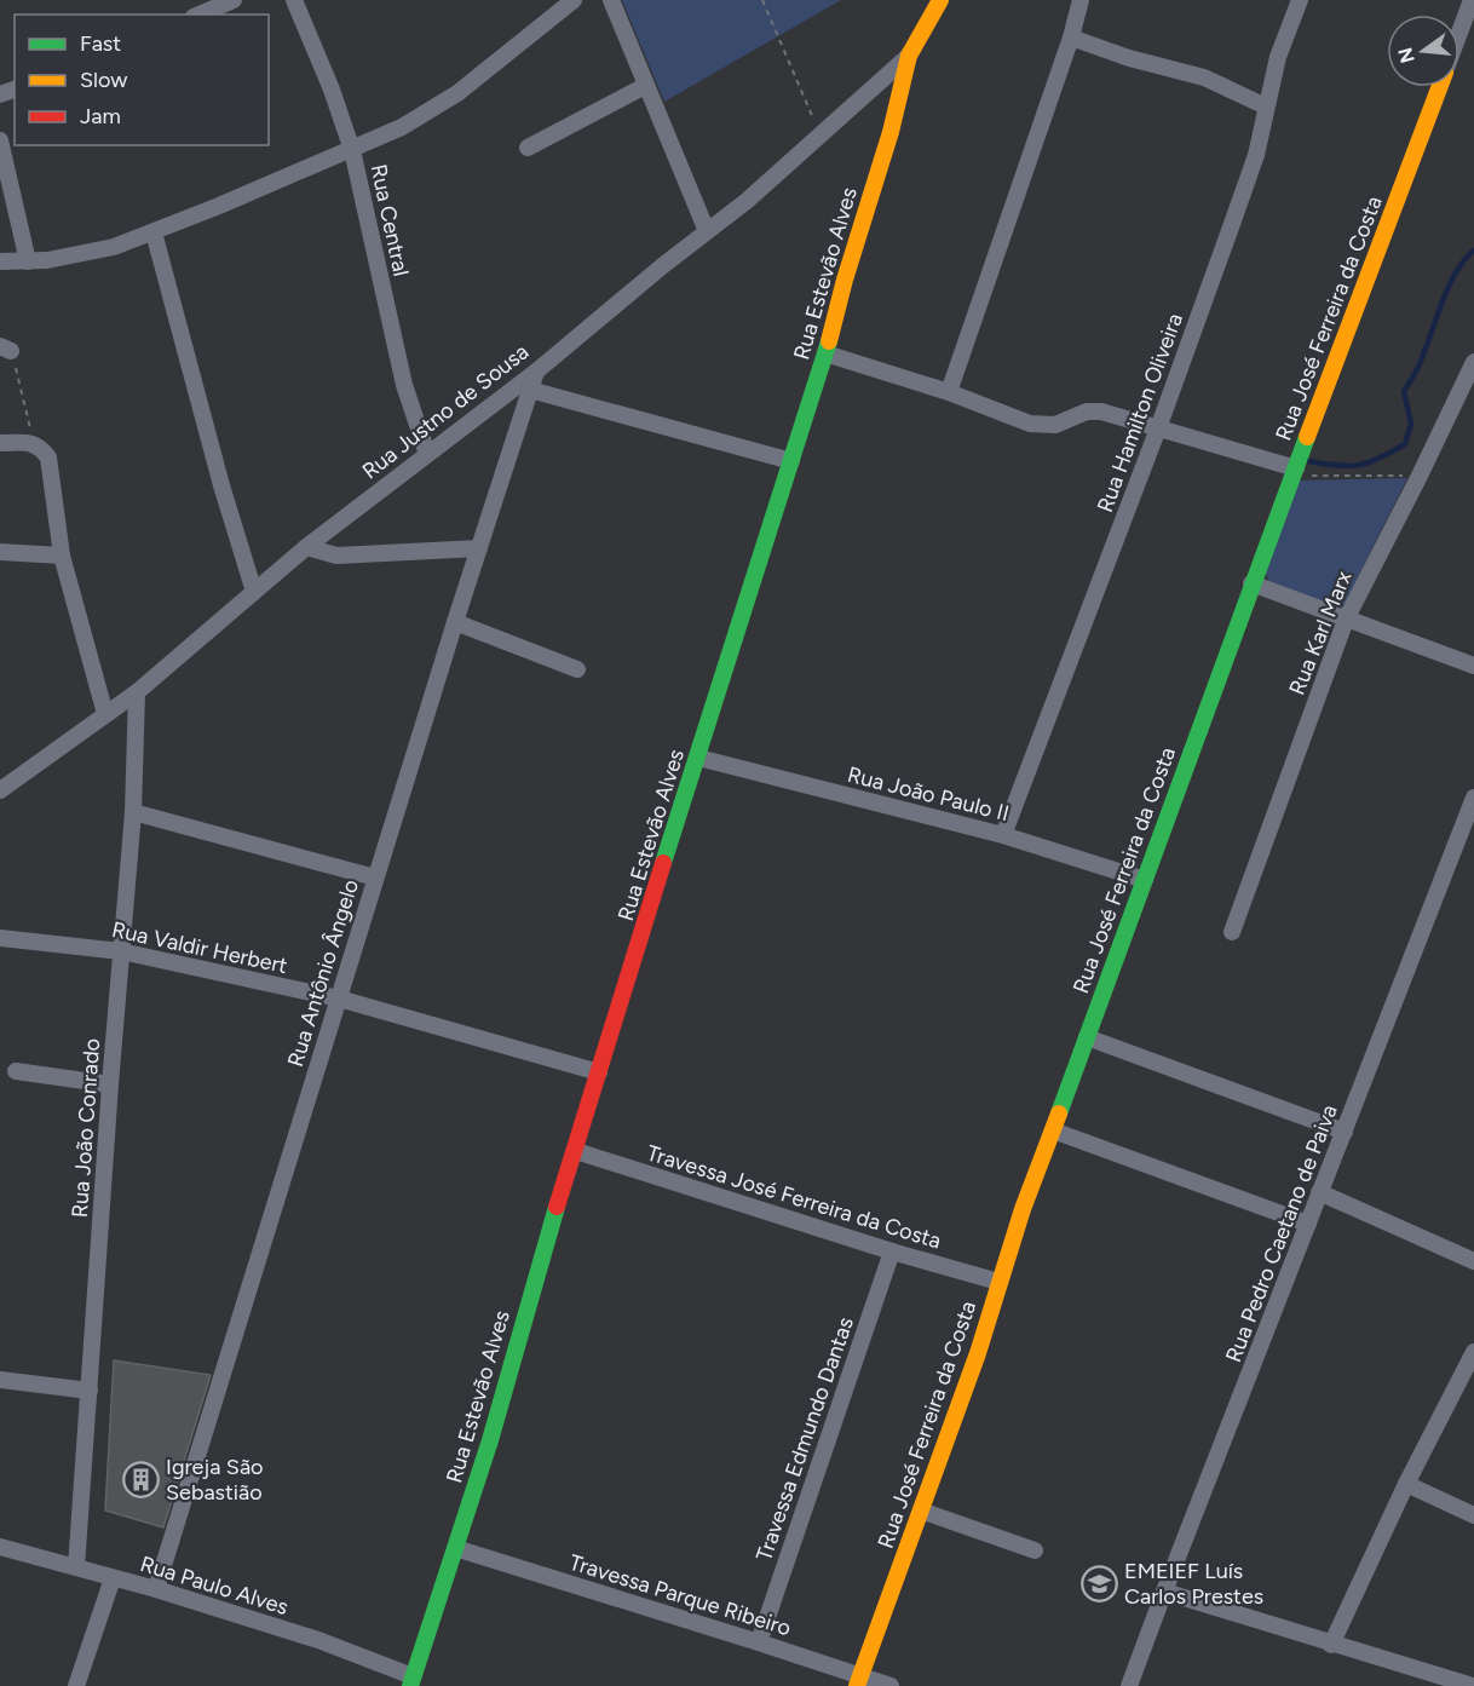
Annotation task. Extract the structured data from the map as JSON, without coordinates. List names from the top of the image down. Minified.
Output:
{"streets":{"street":["Rua Central","Rua Estevão Alves","Rua José Ferreira da Costa","Rua Justno de Sousa","Rua Hamilton Oliveira","Rua Karl Marx","Rua João Paulo II","Rua Valdir Herbert","Rua Antônio Ângelo","Rua João Conrado","Travessa José Ferreira da Costa","Rua Pedro Caetano de Paiva","Travessa Edmundo Dantas","Rua Paulo Alves","Travessa Parque Ribeiro"]},"crossings":[["Rua Central","Rua Justno de Sousa"],["Rua Estevão Alves","Rua Justno de Sousa"],["Rua Estevão Alves","Rua João Paulo II"],["Rua Estevão Alves","Rua Valdir Herbert"],["Rua Estevão Alves","Travessa José Ferreira da Costa"],["Rua Estevão Alves","Rua Paulo Alves"],["Rua Estevão Alves","Travessa Parque Ribeiro"],["Rua José Ferreira da Costa","Rua João Paulo II"],["Rua José Ferreira da Costa","Travessa José Ferreira da Costa"],["Rua José Ferreira da Costa","Travessa Parque Ribeiro"],["Rua Justno de Sousa","Rua Antônio Ângelo"],["Rua Justno de Sousa","Rua João Conrado"],["Rua Hamilton Oliveira","Rua João Paulo II"],["Rua Valdir Herbert","Rua Antônio Ângelo"],["Rua Valdir Herbert","Rua João Conrado"],["Rua Antônio Ângelo","Rua Paulo Alves"],["Rua João Conrado","Rua Paulo Alves"],["Travessa José Ferreira da Costa","Travessa Edmundo Dantas"],["Travessa Edmundo Dantas","Travessa Parque Ribeiro"]],"places":{"building":["Igreja São Sebastião"],"school or university":["EMEIEF Luís Carlos Prestes"]},"legend":["Fast","Slow","Jam"],"north":"left"}
